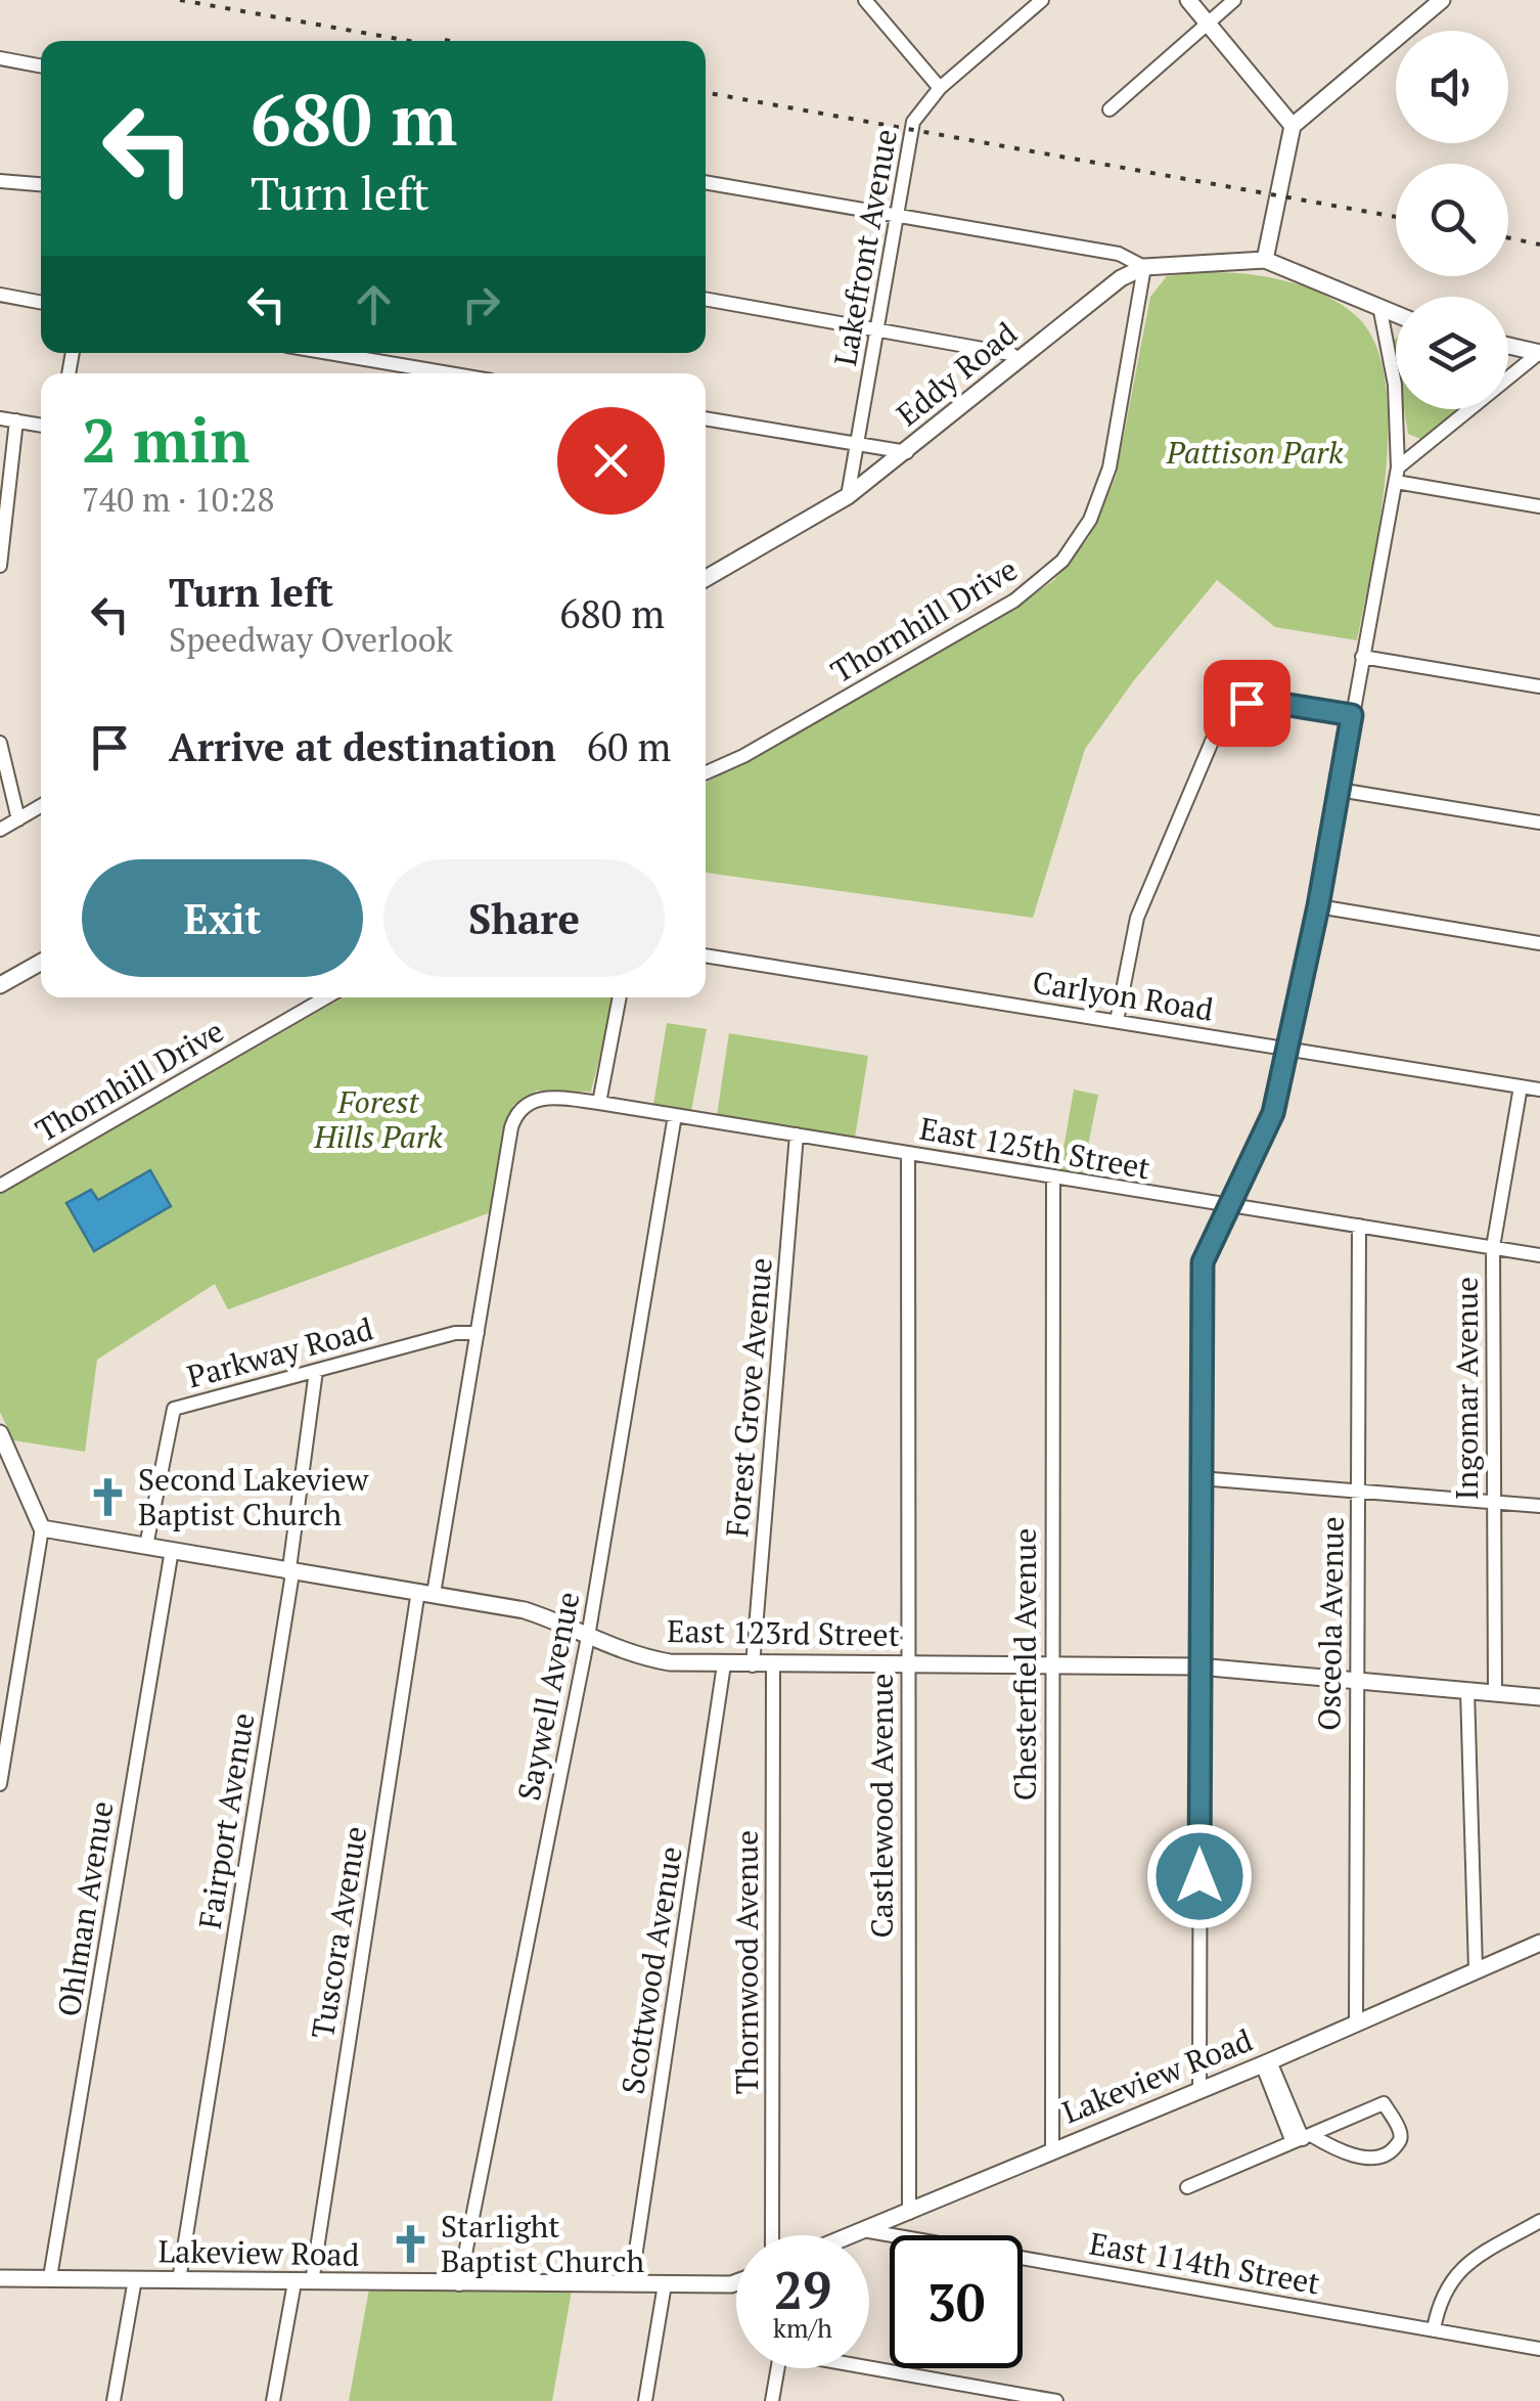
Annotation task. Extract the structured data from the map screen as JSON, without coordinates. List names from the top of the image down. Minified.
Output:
{"streets":{"street":["Lakefront Avenue","Eddy Road","Thornhill Drive","Carlyon Road","East 125th Street","Parkway Road","Ingomar Avenue","Forest Grove Avenue","Osceola Avenue","East 123rd Street","Chesterfield Avenue","Saywell Avenue","Castlewood Avenue","Fairport Avenue","Ohlman Avenue","Tuscora Avenue","Thornwood Avenue","Scottwood Avenue","Lakeview Road","East 114th Street"]},"crossings":[["Lakefront Avenue","Eddy Road"],["Eddy Road","Thornhill Drive"],["Carlyon Road","Ingomar Avenue"],["East 125th Street","Ingomar Avenue"],["East 125th Street","Forest Grove Avenue"],["East 125th Street","Osceola Avenue"],["East 125th Street","Chesterfield Avenue"],["East 125th Street","Saywell Avenue"],["East 125th Street","Castlewood Avenue"],["East 125th Street","Tuscora Avenue"],["Parkway Road","East 123rd Street"],["Parkway Road","Fairport Avenue"],["Parkway Road","Tuscora Avenue"],["Ingomar Avenue","East 123rd Street"],["Forest Grove Avenue","East 123rd Street"],["Osceola Avenue","East 123rd Street"],["Osceola Avenue","Lakeview Road"],["East 123rd Street","Chesterfield Avenue"],["East 123rd Street","Saywell Avenue"],["East 123rd Street","Castlewood Avenue"],["East 123rd Street","Fairport Avenue"],["East 123rd Street","Ohlman Avenue"],["East 123rd Street","Tuscora Avenue"],["East 123rd Street","Thornwood Avenue"],["East 123rd Street","Scottwood Avenue"],["Chesterfield Avenue","Lakeview Road"],["Saywell Avenue","Lakeview Road"],["Castlewood Avenue","Lakeview Road"],["Fairport Avenue","Lakeview Road"],["Ohlman Avenue","Lakeview Road"],["Tuscora Avenue","Lakeview Road"],["Scottwood Avenue","Lakeview Road"],["Lakeview Road","East 114th Street"]],"parks":["Pattison Park","Forest Hills Park"],"places":{"church":["Second Lakeview Baptist Church","Starlight Baptist Church"]},"page":{"turn":["680 m","Turn left"],"heading":["2 min","740 m · 10:28"],"list":[{"name":"Turn left","note":"Speedway Overlook","value":"680 m"},{"name":"Arrive at destination","value":"60 m"}],"buttons":["Exit","Share"],"speed":"29 km/h","limit":"30"}}
